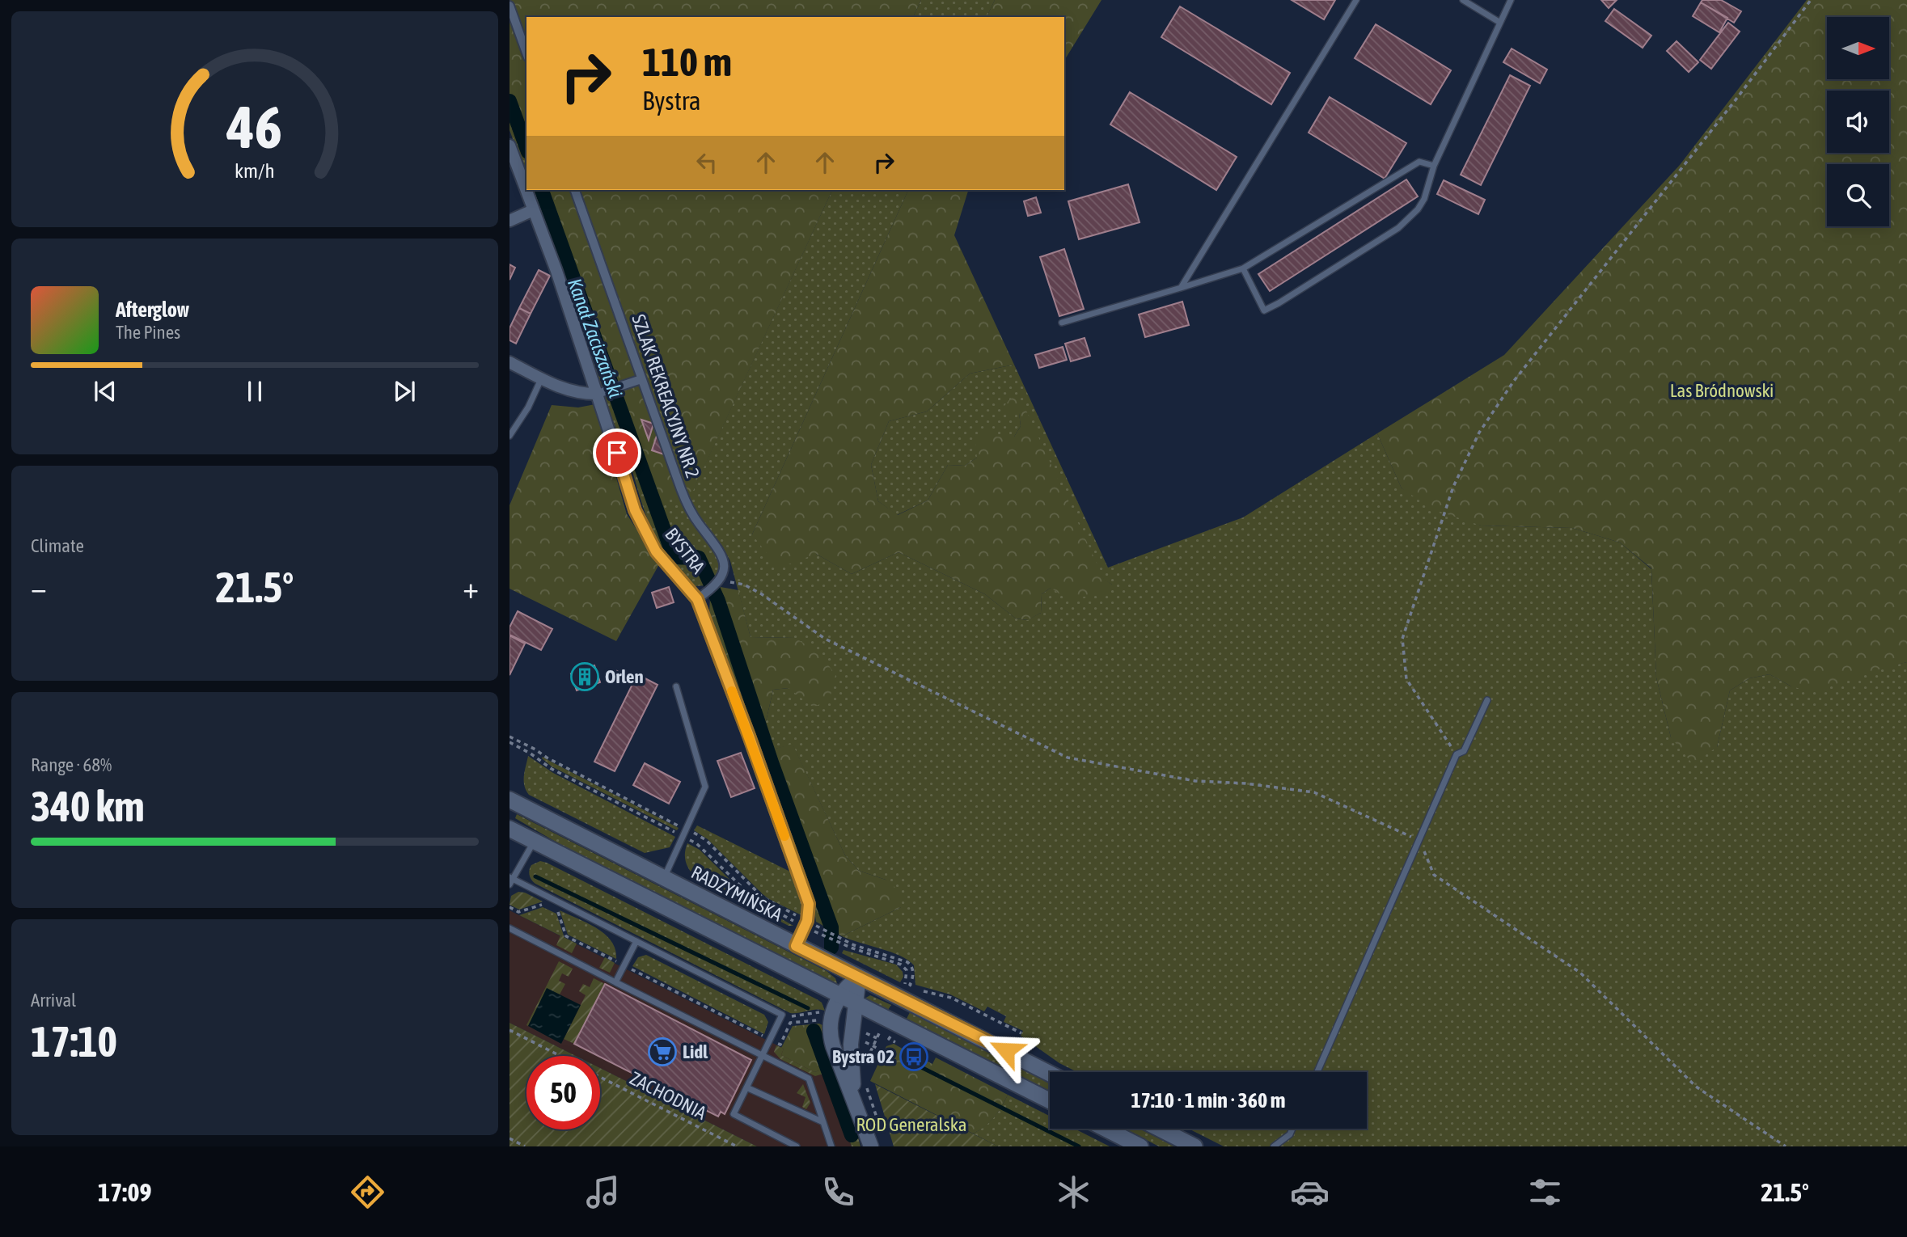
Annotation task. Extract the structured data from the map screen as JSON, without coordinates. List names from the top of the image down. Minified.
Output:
{"streets":{"main road":["RADZYMIŃSKA"],"street":["SZLAK REKREACYJNY NR 2","BYSTRA"],"path":["ZACHODNIA"]},"water":["Kanał Zaciszański"],"parks":["Las Bródnowski","ROD Generalska"],"places":{"building":["Orlen"],"supermarket":["Lidl"],"bus stop":["Bystra 02"]},"north":"right","page":{"turn":["110 m","Bystra"],"song":["Afterglow","The Pines"],"tile":["Climate",["Range · 68%","340 km"],["Arrival","17:10"]],"heat":["−","21.5°","+"],"limit":"50","trip":"17:10 · 1 min · 360 m","tabs":["17:09","21.5°"],"gauge":["46","km/h"]}}
